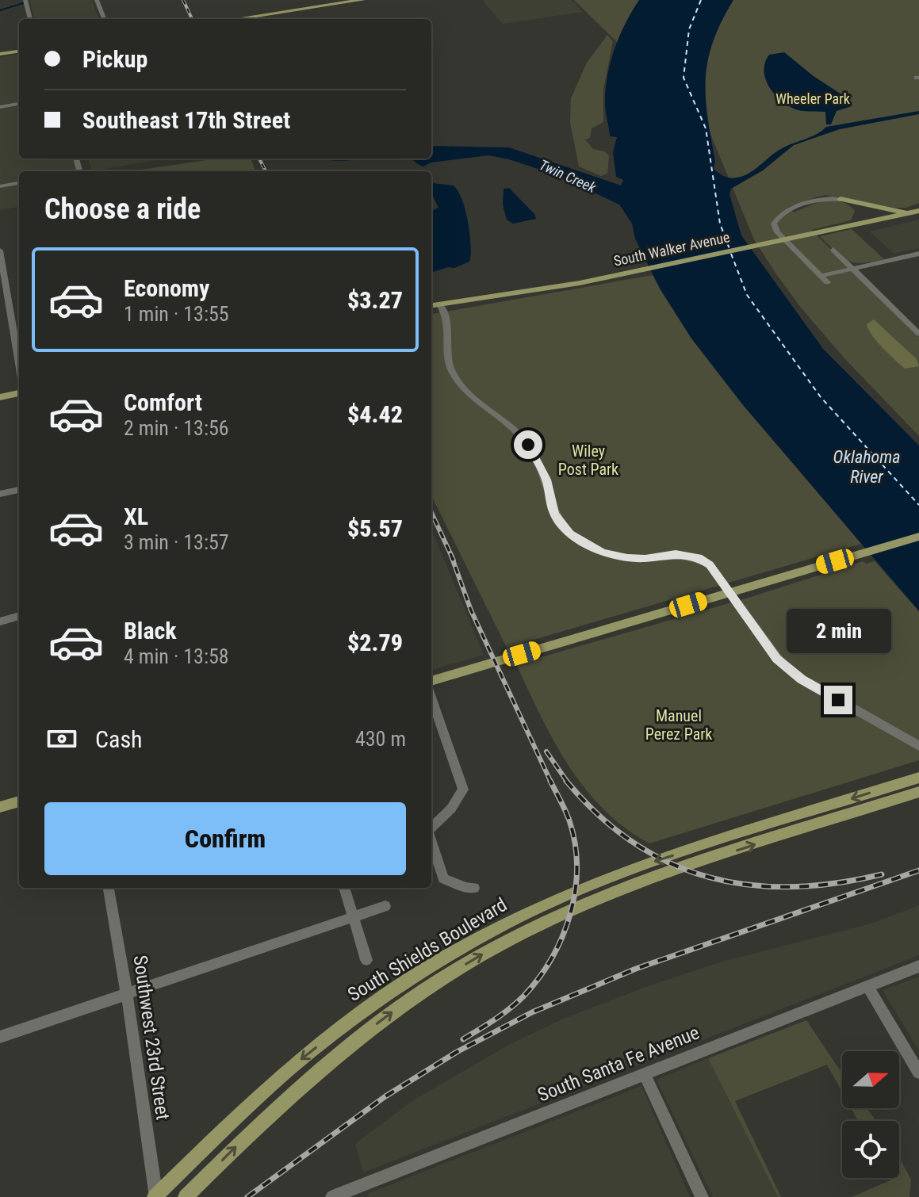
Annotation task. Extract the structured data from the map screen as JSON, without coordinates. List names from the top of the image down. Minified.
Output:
{"streets":{"main road":["South Walker Avenue","South Shields Boulevard"],"street":["Southwest 23rd Street","South Santa Fe Avenue"]},"crossings":[["South Shields Boulevard","Southwest 23rd Street"]],"water":["Twin Creek","Oklahoma River"],"parks":["Wheeler Park","Wiley Post Park","Manuel Perez Park"],"north":"right","page":{"banner":["Pickup","Southeast 17th Street"],"heading":"Choose a ride","list":[{"name":"Economy","note":"1 min · 13:55","value":"$3.27"},{"name":"Comfort","note":"2 min · 13:56","value":"$4.42"},{"name":"XL","note":"3 min · 13:57","value":"$5.57"},{"name":"Black","note":"4 min · 13:58","value":"$2.79"}],"bubble":"2 min","pay":["Cash","430 m"],"buttons":"Confirm"}}
